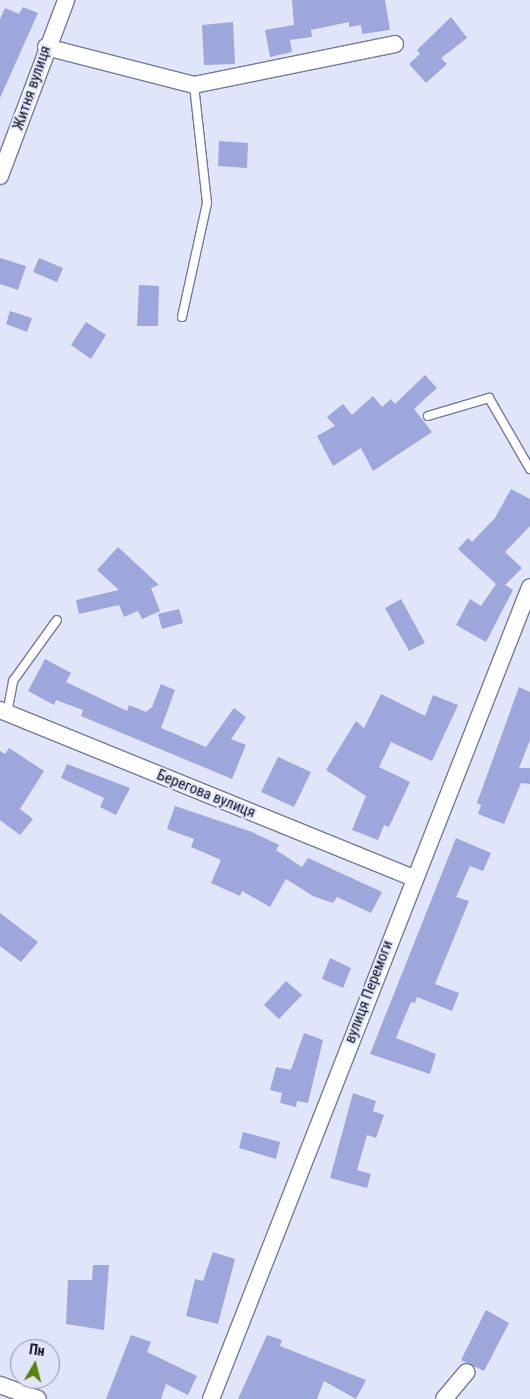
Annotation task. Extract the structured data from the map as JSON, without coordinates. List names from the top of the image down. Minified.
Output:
{"streets":{"street":["Житня вулиця","Берегова вулиця","вулиця Перемоги"]},"crossings":[["Берегова вулиця","вулиця Перемоги"]],"north":"top"}
